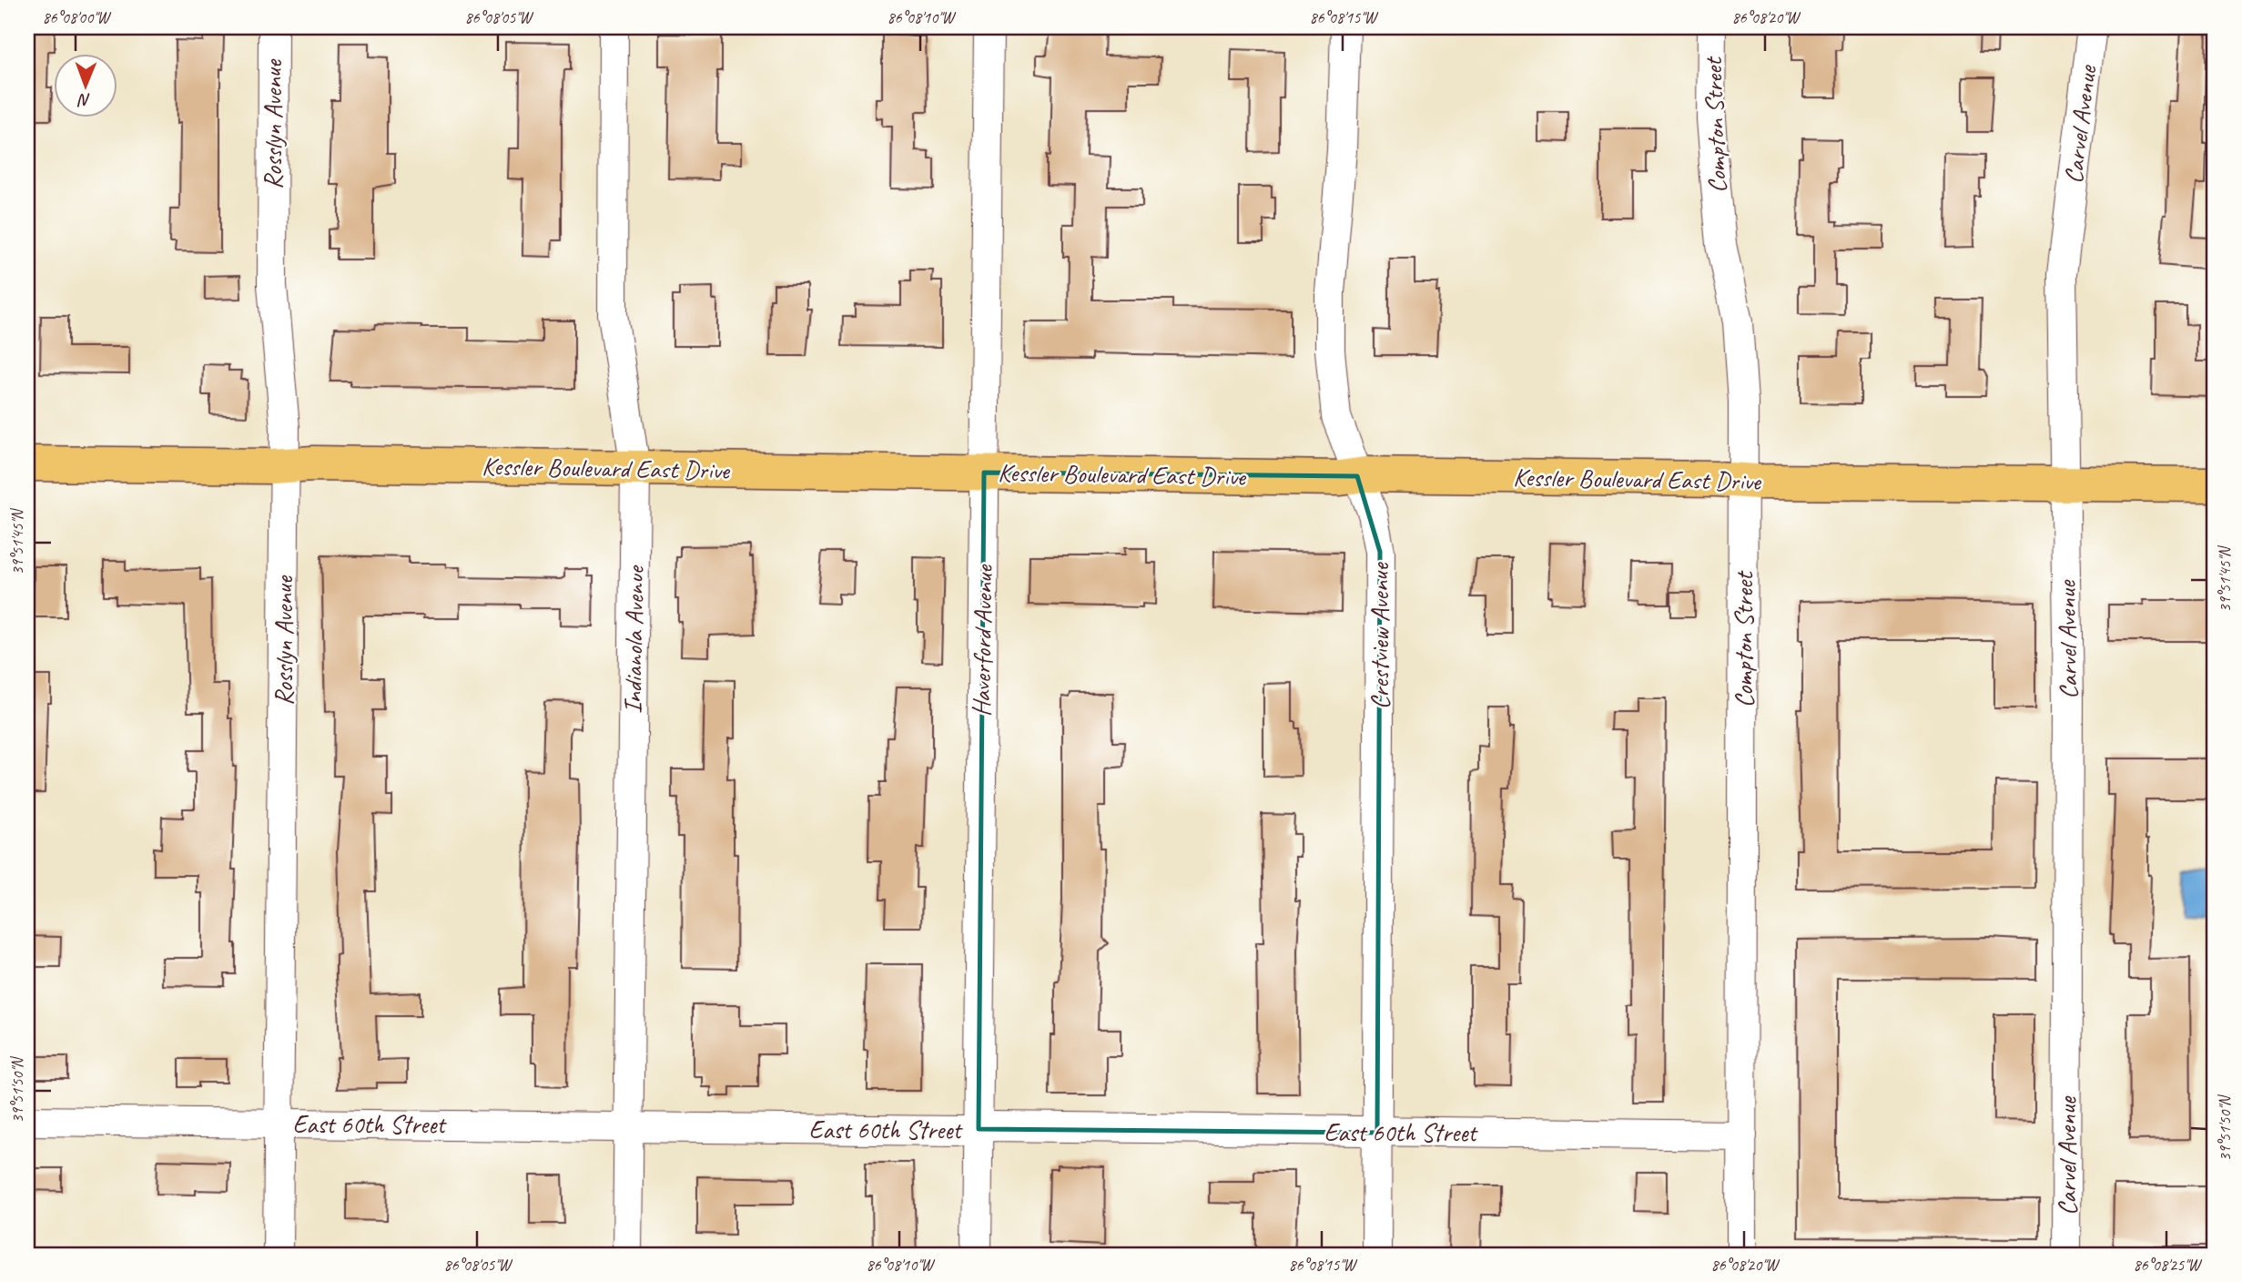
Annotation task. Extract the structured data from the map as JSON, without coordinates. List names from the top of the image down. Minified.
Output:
{"streets":{"main road":["Kessler Boulevard East Drive"],"street":["Rosslyn Avenue","Carvel Avenue","Compton Street","Crestview Avenue","Indianola Avenue","Haverford Avenue","East 60th Street"]},"crossings":[["Rosslyn Avenue","Kessler Boulevard East Drive"],["Rosslyn Avenue","East 60th Street"],["Carvel Avenue","Kessler Boulevard East Drive"],["Compton Street","Kessler Boulevard East Drive"],["Compton Street","East 60th Street"],["Kessler Boulevard East Drive","Crestview Avenue"],["Kessler Boulevard East Drive","Indianola Avenue"],["Kessler Boulevard East Drive","Haverford Avenue"],["Crestview Avenue","East 60th Street"],["Indianola Avenue","East 60th Street"],["Haverford Avenue","East 60th Street"]],"north":"bottom","coordinates":["86°08'00\"W","86°08'05\"W","86°08'10\"W","86°08'15\"W","86°08'20\"W","39°51'45\"N","39°51'50\"N","86°08'25\"W"]}
